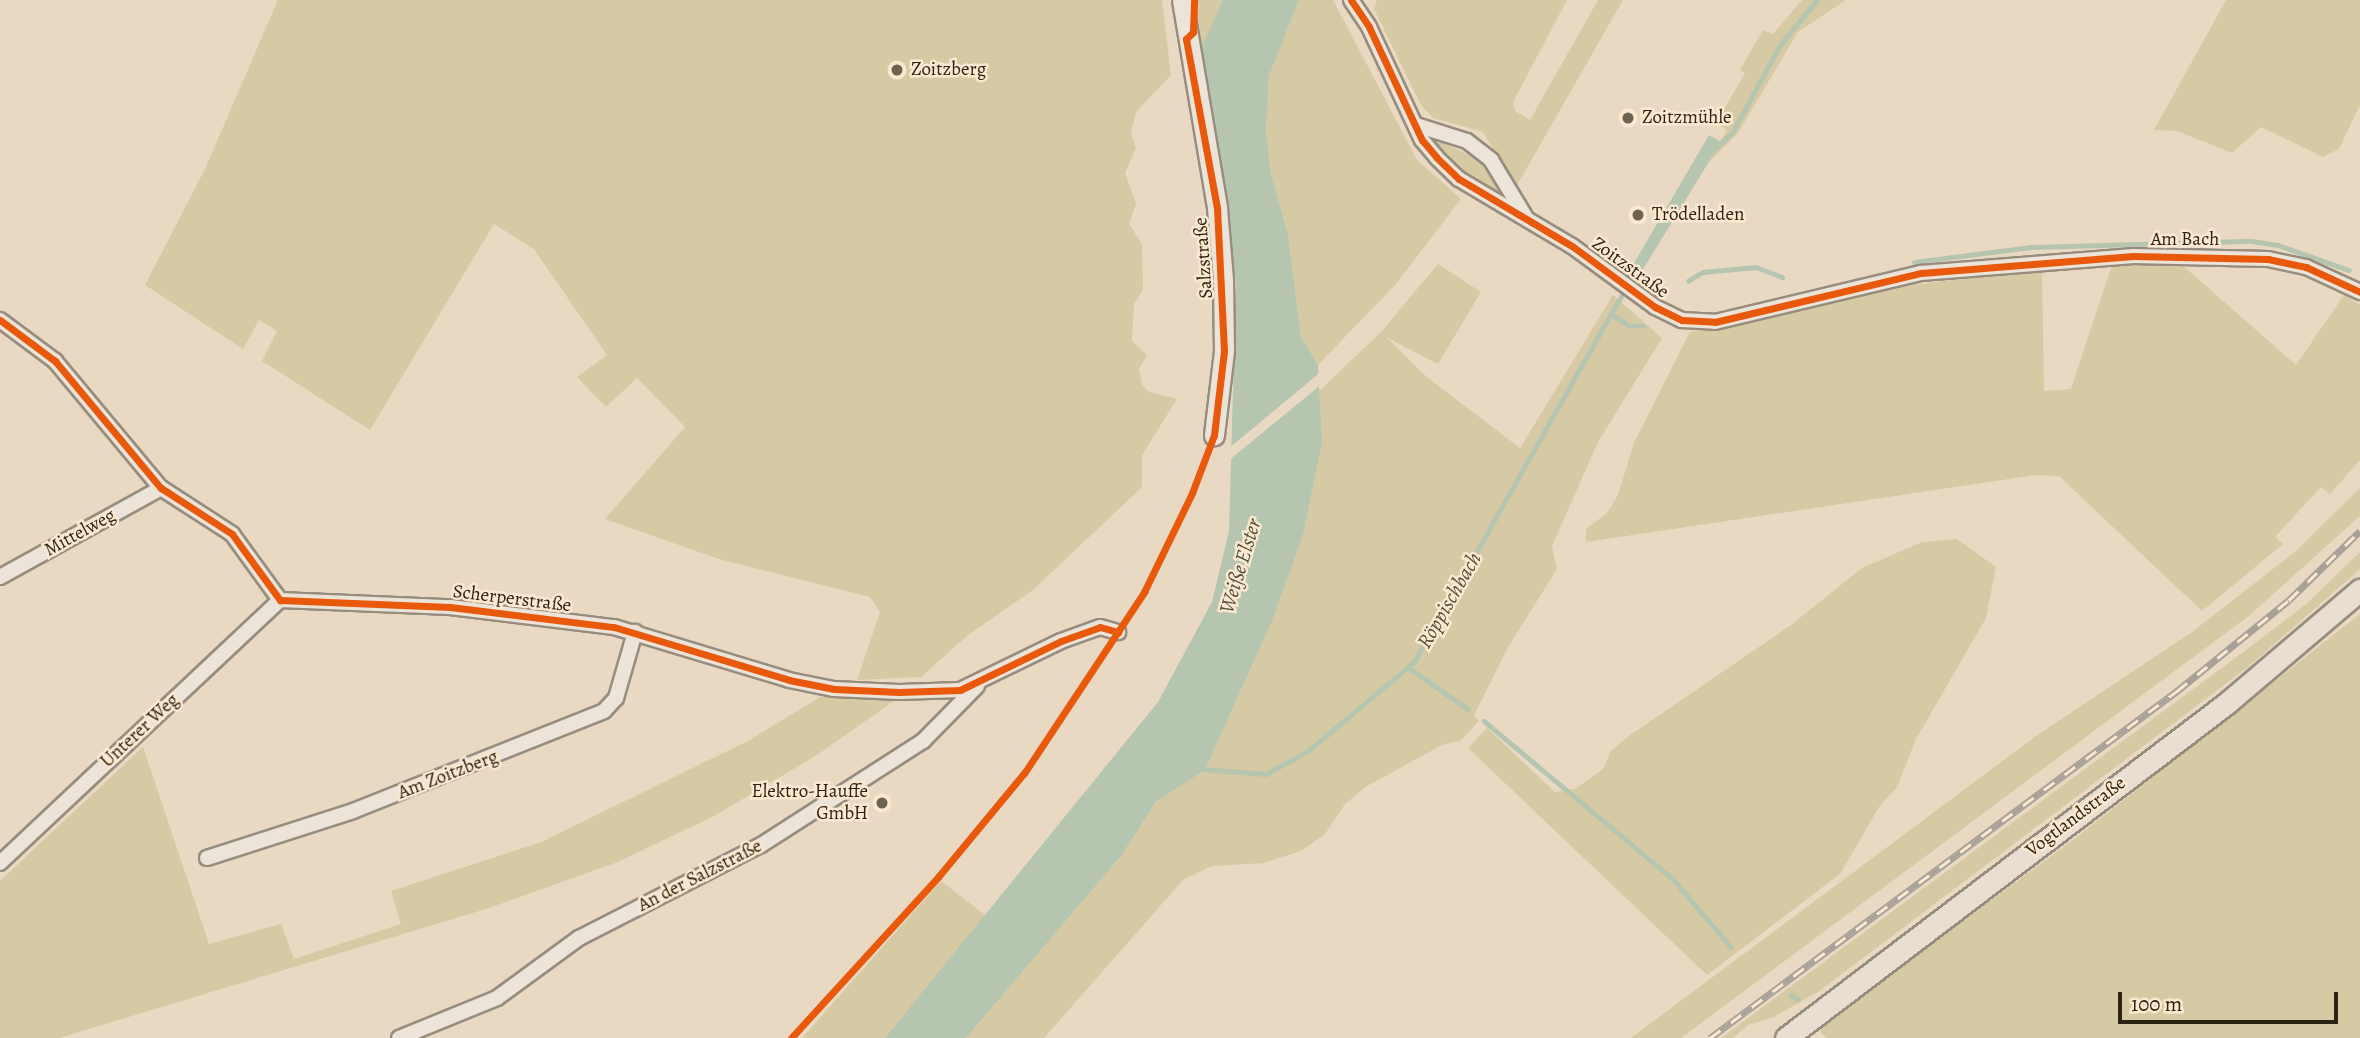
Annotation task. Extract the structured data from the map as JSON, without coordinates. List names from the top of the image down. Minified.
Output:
{"streets":{"main road":["Salzstraße","Vogtlandstraße"],"street":["Am Bach","Zoitzstraße","Mittelweg","Scherperstraße","Unterer Weg","Am Zoitzberg","An der Salzstraße"]},"crossings":[["Am Bach","Zoitzstraße"],["Scherperstraße","Unterer Weg"],["Scherperstraße","Am Zoitzberg"],["Scherperstraße","An der Salzstraße"]],"water":["Weiße Elster","Röppischbach"],"places":["Zoitzberg","Zoitzmühle","Trödelladen","Elektro-Hauffe GmbH"],"scale_bar":"100 m"}
